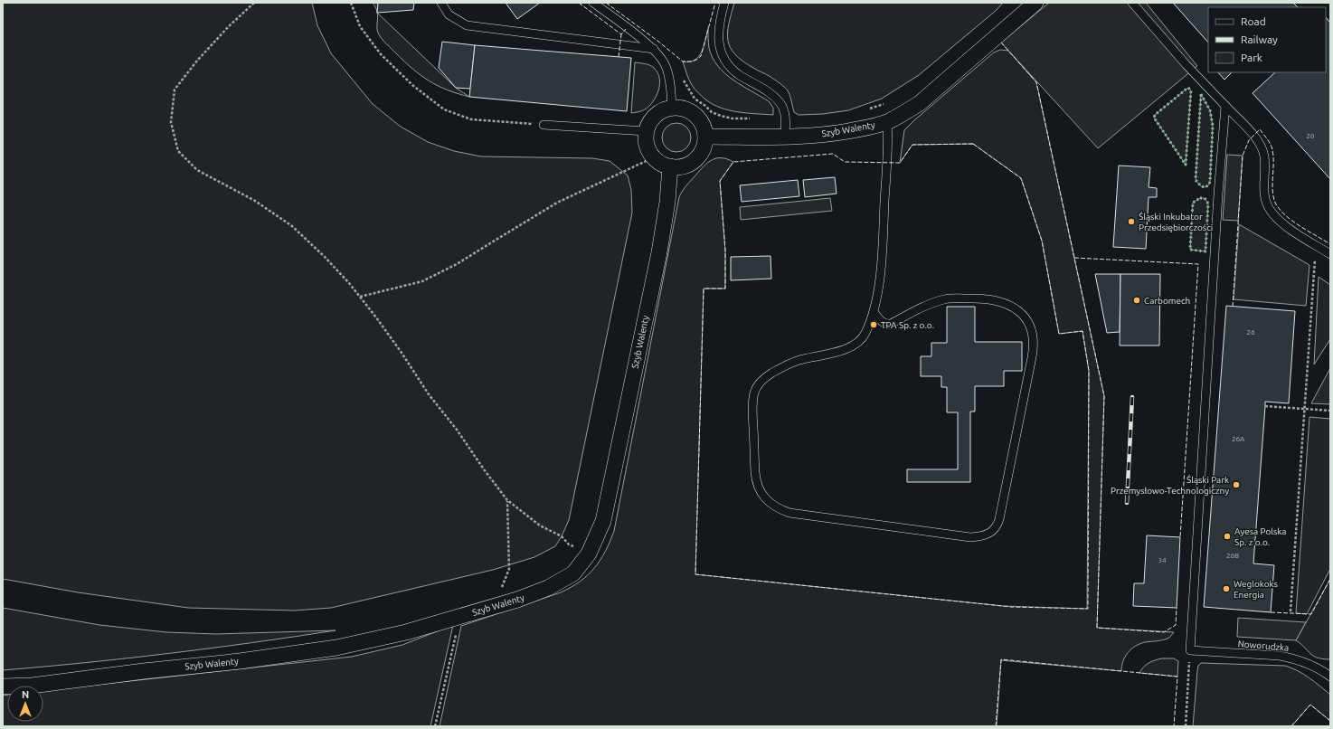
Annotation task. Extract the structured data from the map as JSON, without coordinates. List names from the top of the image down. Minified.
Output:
{"streets":{"street":["Szyb Walenty"],"lane":["Noworudzka"]},"places":["Śląski Inkubator Przedsiębiorczości","Carbomech","TPA Sp. z o.o.","Śląski Park Przemysłowo-Technologiczny","Ayesa Polska Sp. z o.o.","Weglokoks Energia"],"house_numbers":["20","26","26A","26B","34"],"legend":["Road","Railway","Park"],"north":"top"}
